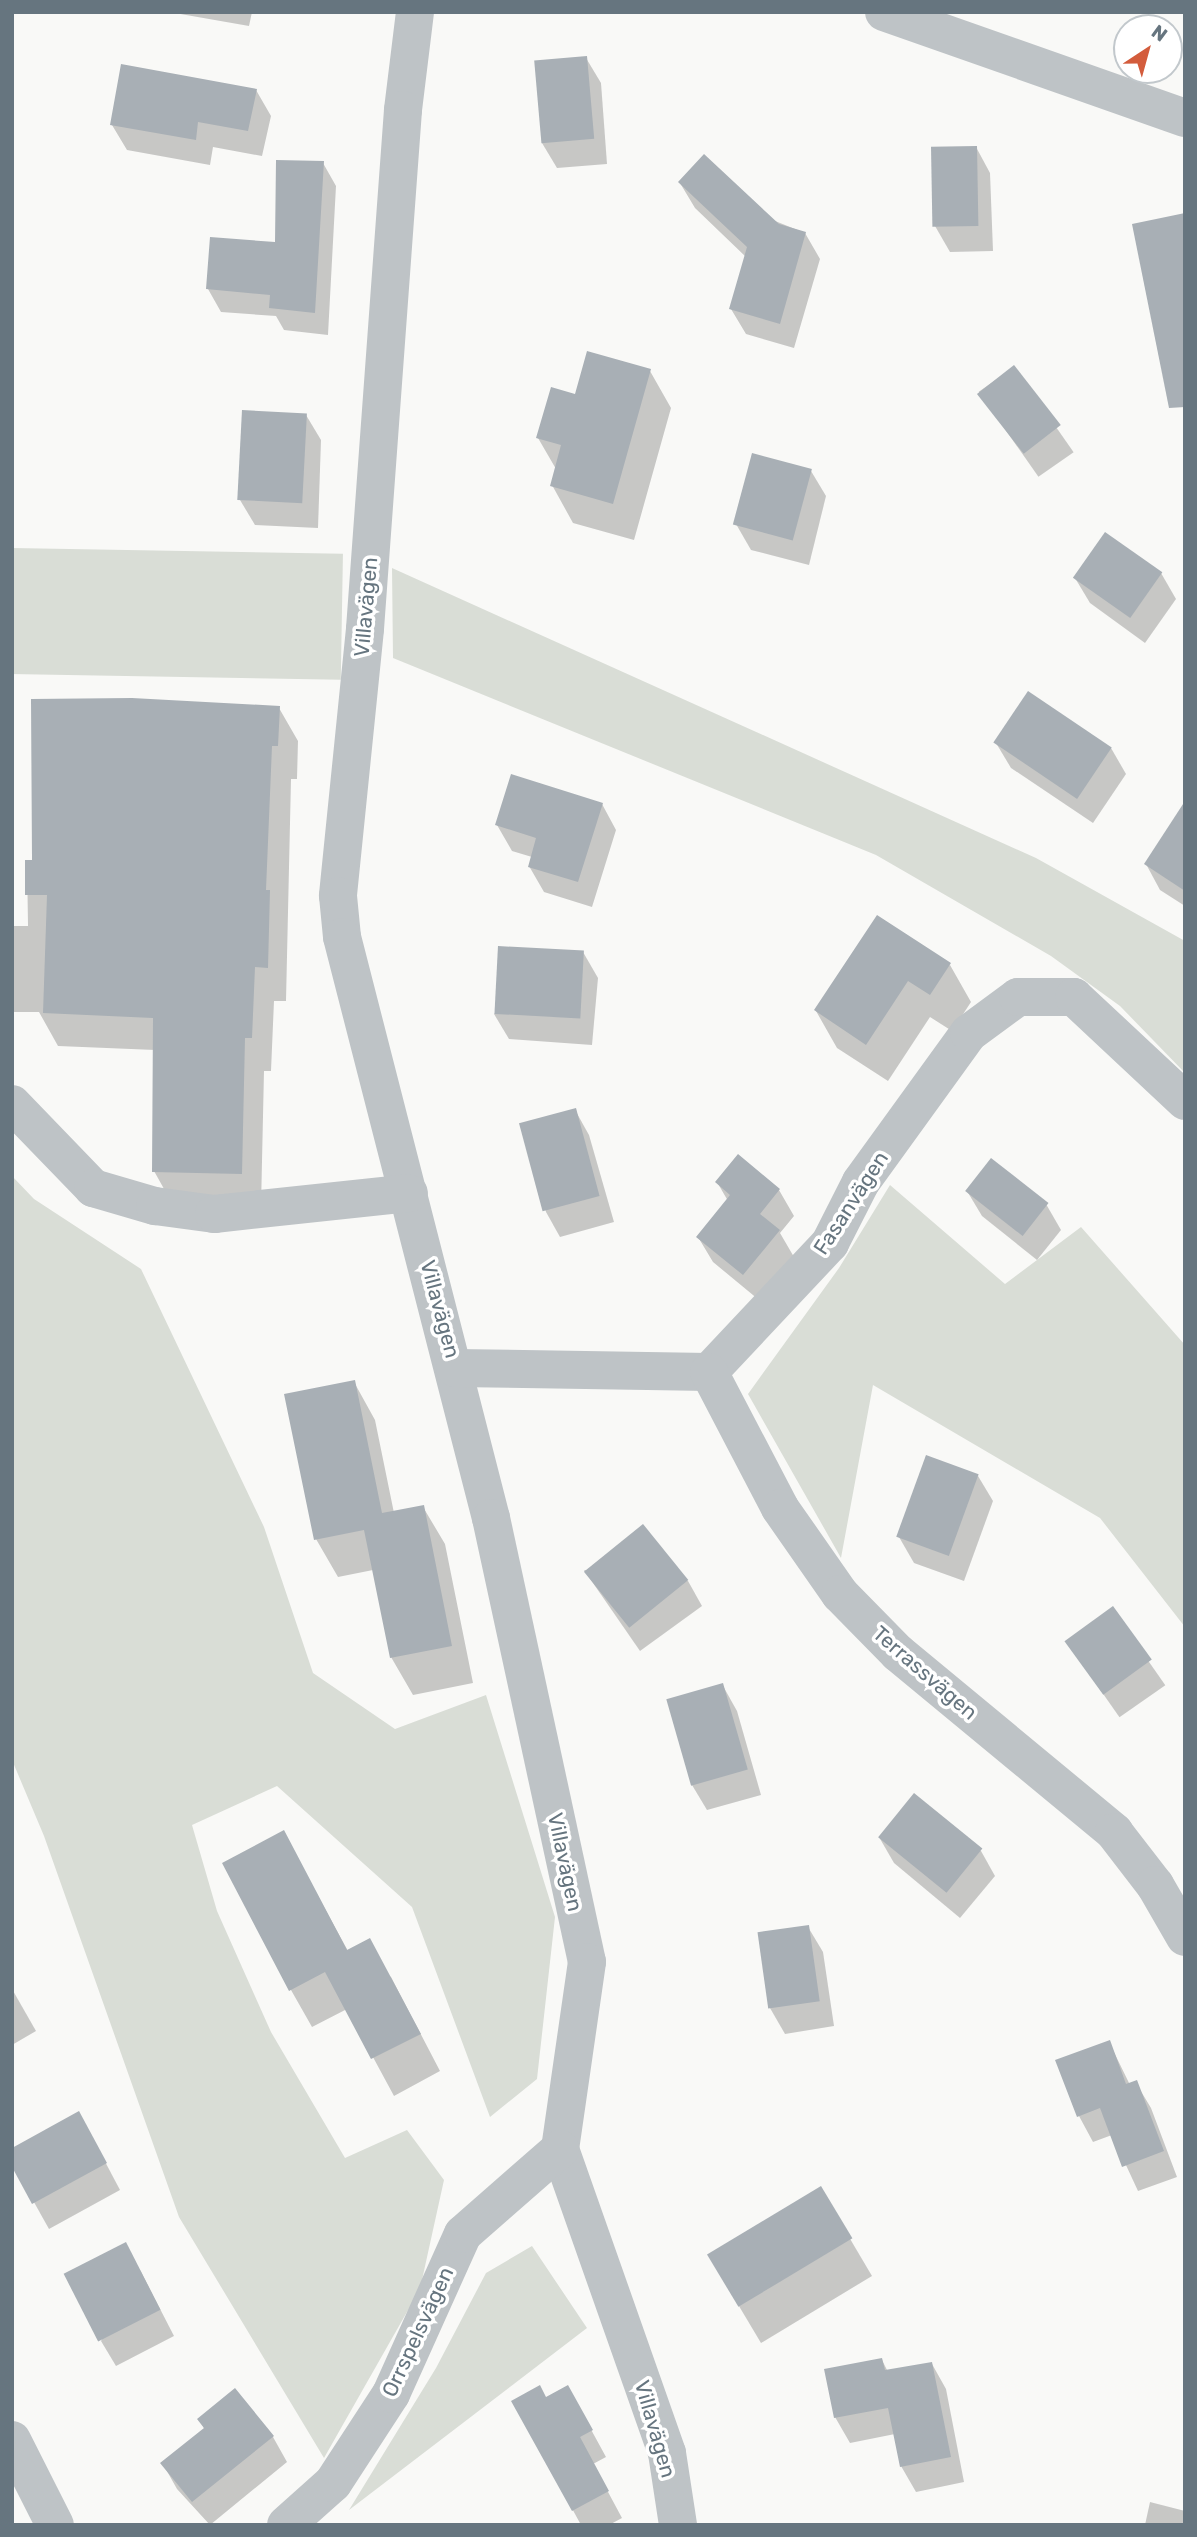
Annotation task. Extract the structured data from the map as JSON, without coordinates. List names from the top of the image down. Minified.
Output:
{"streets":{"street":["Villavägen","Fasanvägen","Terrassvägen","Orrspelsvägen"]},"crossings":[["Villavägen","Orrspelsvägen"],["Fasanvägen","Terrassvägen"]],"north":"top right"}
